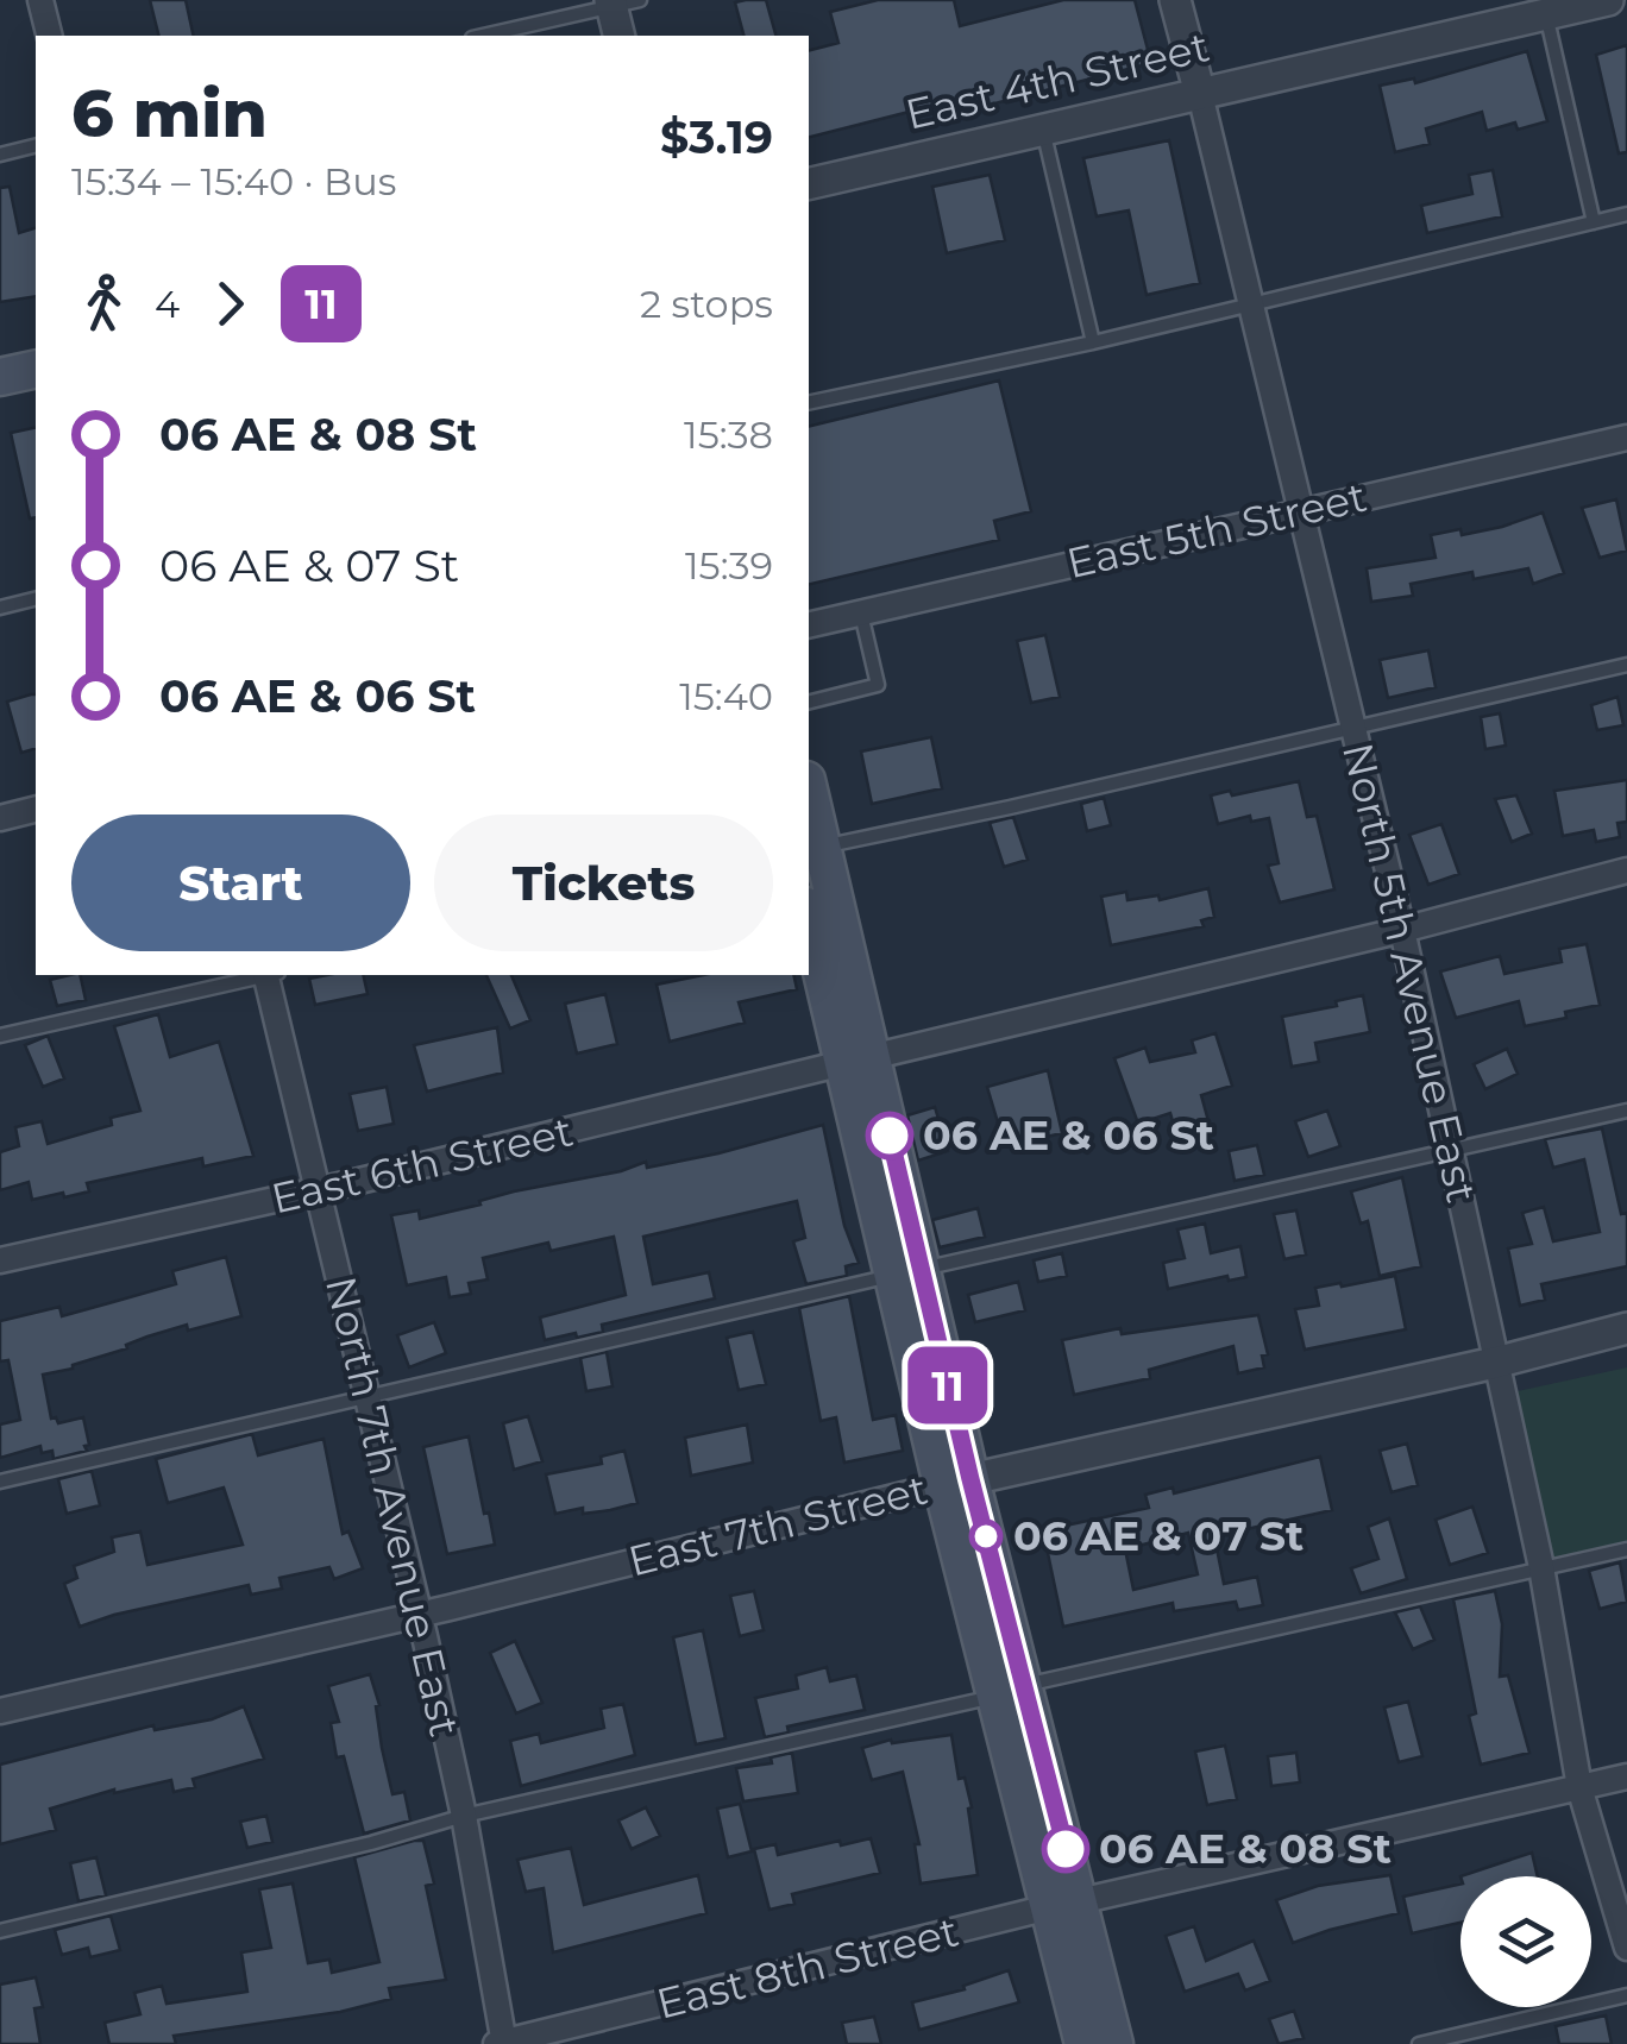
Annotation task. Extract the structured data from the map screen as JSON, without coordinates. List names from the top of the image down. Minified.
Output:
{"streets":{"street":["East 4th Street","East 5th Street","North 5th Avenue East","East 6th Street","North 7th Avenue East","East 7th Street","East 8th Street"]},"crossings":[["East 4th Street","North 5th Avenue East"],["East 5th Street","North 5th Avenue East"],["North 5th Avenue East","East 6th Street"],["North 5th Avenue East","East 7th Street"],["North 5th Avenue East","East 8th Street"],["East 6th Street","North 7th Avenue East"],["North 7th Avenue East","East 7th Street"],["North 7th Avenue East","East 8th Street"]],"places":["06 AE & 06 St","06 AE & 07 St","06 AE & 08 St"],"lines":["bus line 11"],"page":{"on_map":"11","heading":["6 min","15:34 – 15:40 · Bus","$3.19"],"legs":["4","11","2 stops"],"list":[{"name":"06 AE & 08 St","value":"15:38"},{"name":"06 AE & 07 St","value":"15:39"},{"name":"06 AE & 06 St","value":"15:40"}],"buttons":["Start","Tickets"]}}
